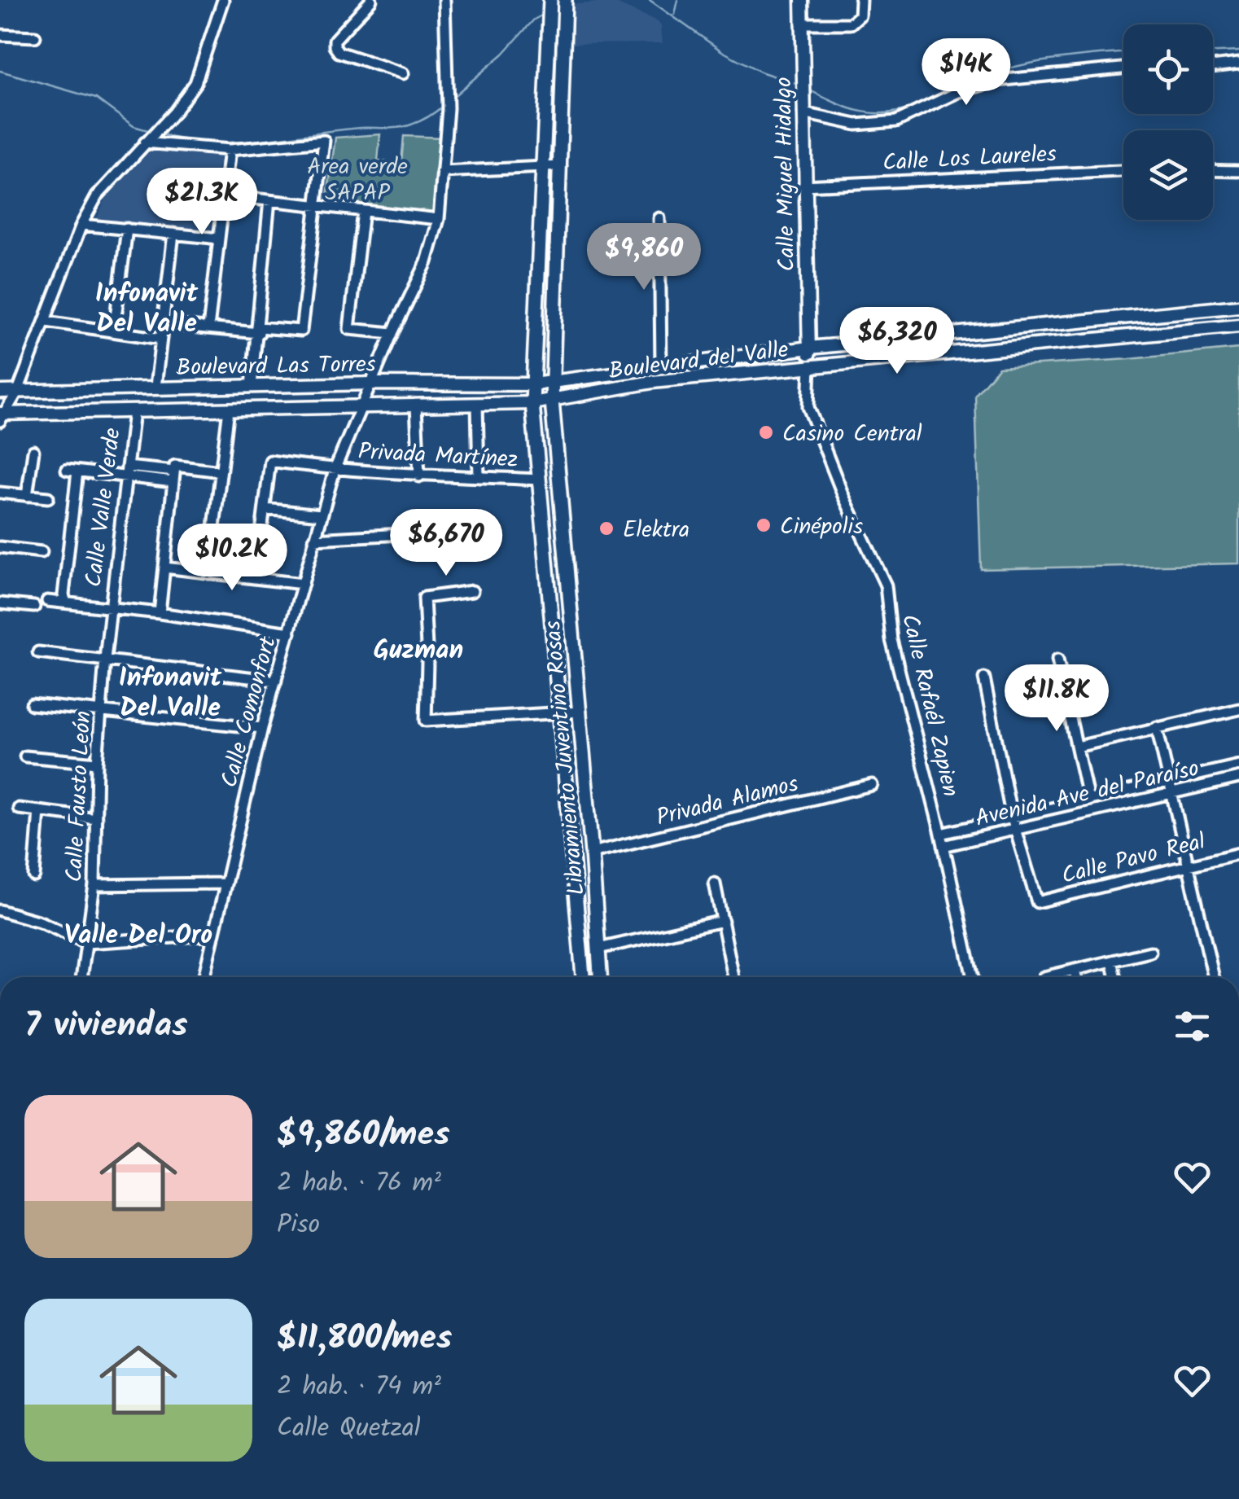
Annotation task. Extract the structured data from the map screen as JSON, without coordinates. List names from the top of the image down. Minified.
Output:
{"streets":{"main road":["Libramiento Juventino Rosas"],"street":["Calle Los Laureles","Calle Miguel Hidalgo","Boulevard del Valle","Boulevard Las Torres","Privada Martínez","Calle Valle Verde","Calle Rafaél Zapien","Calle Comonfort","Avenida Ave del Paraíso","Calle Fausto León","Privada Alamos","Calle Pavo Real"]},"crossings":[["Calle Los Laureles","Calle Miguel Hidalgo"],["Calle Miguel Hidalgo","Boulevard del Valle"],["Calle Miguel Hidalgo","Calle Rafaél Zapien"],["Boulevard del Valle","Boulevard Las Torres"],["Boulevard del Valle","Calle Rafaél Zapien"],["Boulevard del Valle","Libramiento Juventino Rosas"],["Boulevard Las Torres","Calle Valle Verde"],["Boulevard Las Torres","Calle Comonfort"],["Boulevard Las Torres","Libramiento Juventino Rosas"],["Privada Martínez","Calle Comonfort"],["Privada Martínez","Libramiento Juventino Rosas"],["Calle Valle Verde","Calle Fausto León"],["Calle Rafaél Zapien","Avenida Ave del Paraíso"],["Libramiento Juventino Rosas","Privada Alamos"],["Avenida Ave del Paraíso","Calle Pavo Real"]],"districts":["Infonavit Del Valle","Guzman","Infonavit Del Valle","Valle Del Oro"],"parks":["Area verde SAPAP"],"places":["Casino Central","Cinépolis","Elektra"],"page":{"price":["$14K","$21.3K","$9,860","$6,320","$6,670","$10.2K","$11.8K"],"heading":"7 viviendas","list":[{"name":"$9,860/mes","note":"2 hab. · 76 m² · Piso"},{"name":"$11,800/mes","note":"2 hab. · 74 m² · Calle Quetzal"}]}}
